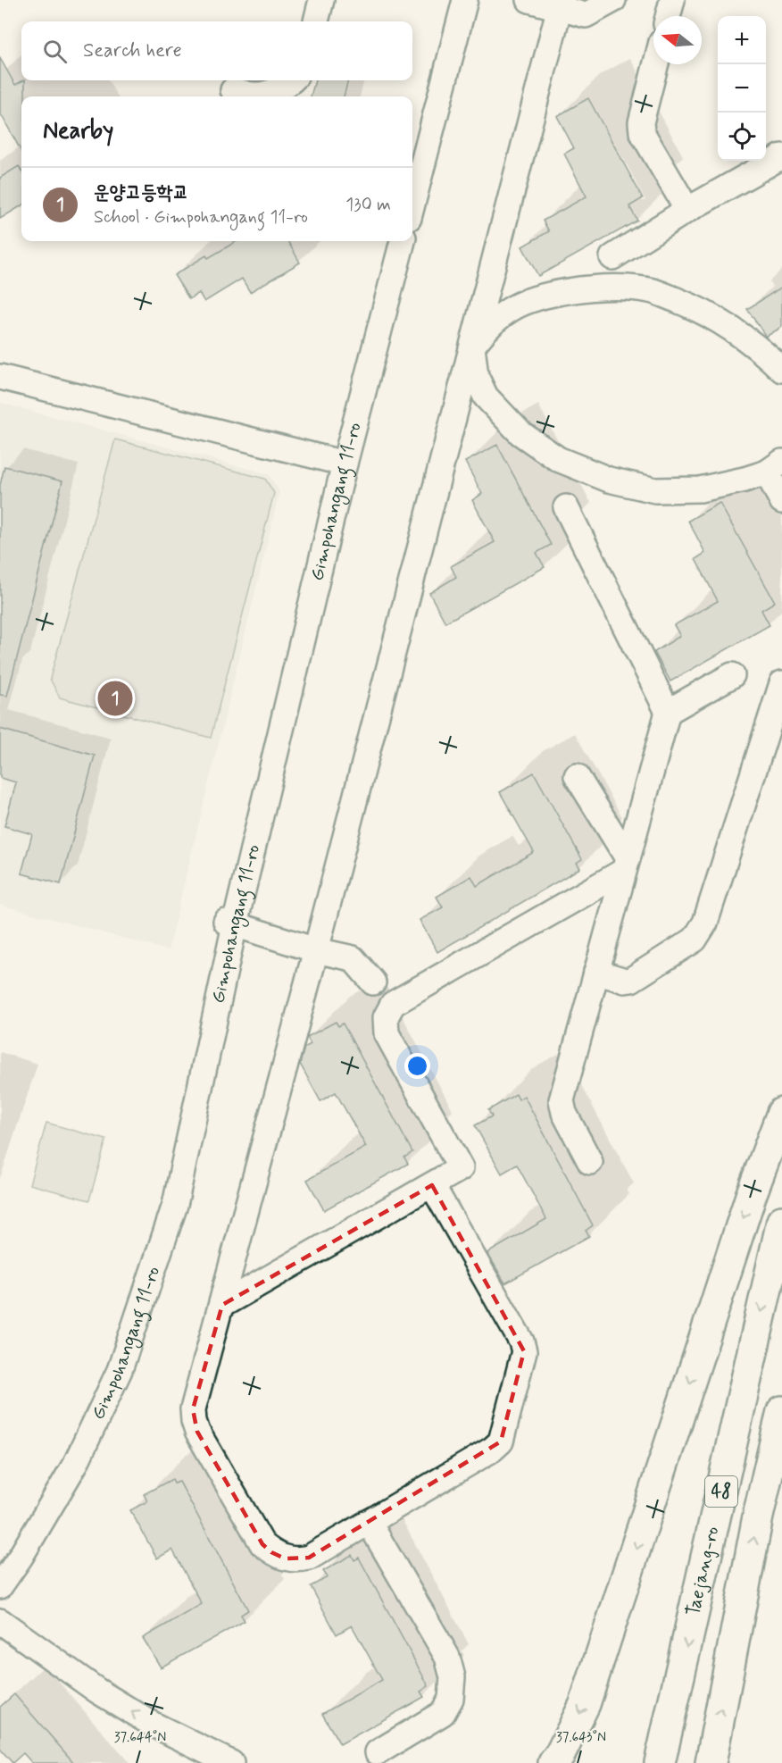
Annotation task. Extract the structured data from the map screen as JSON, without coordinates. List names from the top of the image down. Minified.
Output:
{"streets":{"main road":["48","Taejang-ro"],"street":["Gimpohangang 11-ro"]},"north":"left","page":{"map_buttons":["+","−"],"search":"Search here","heading":"Nearby","list":[{"mark":"1","name":"운양고등학교","note":"School · Gimpohangang 11-ro","value":"130 m"}],"pins":"1"},"coordinates":["37.644°N","37.643°N"]}
